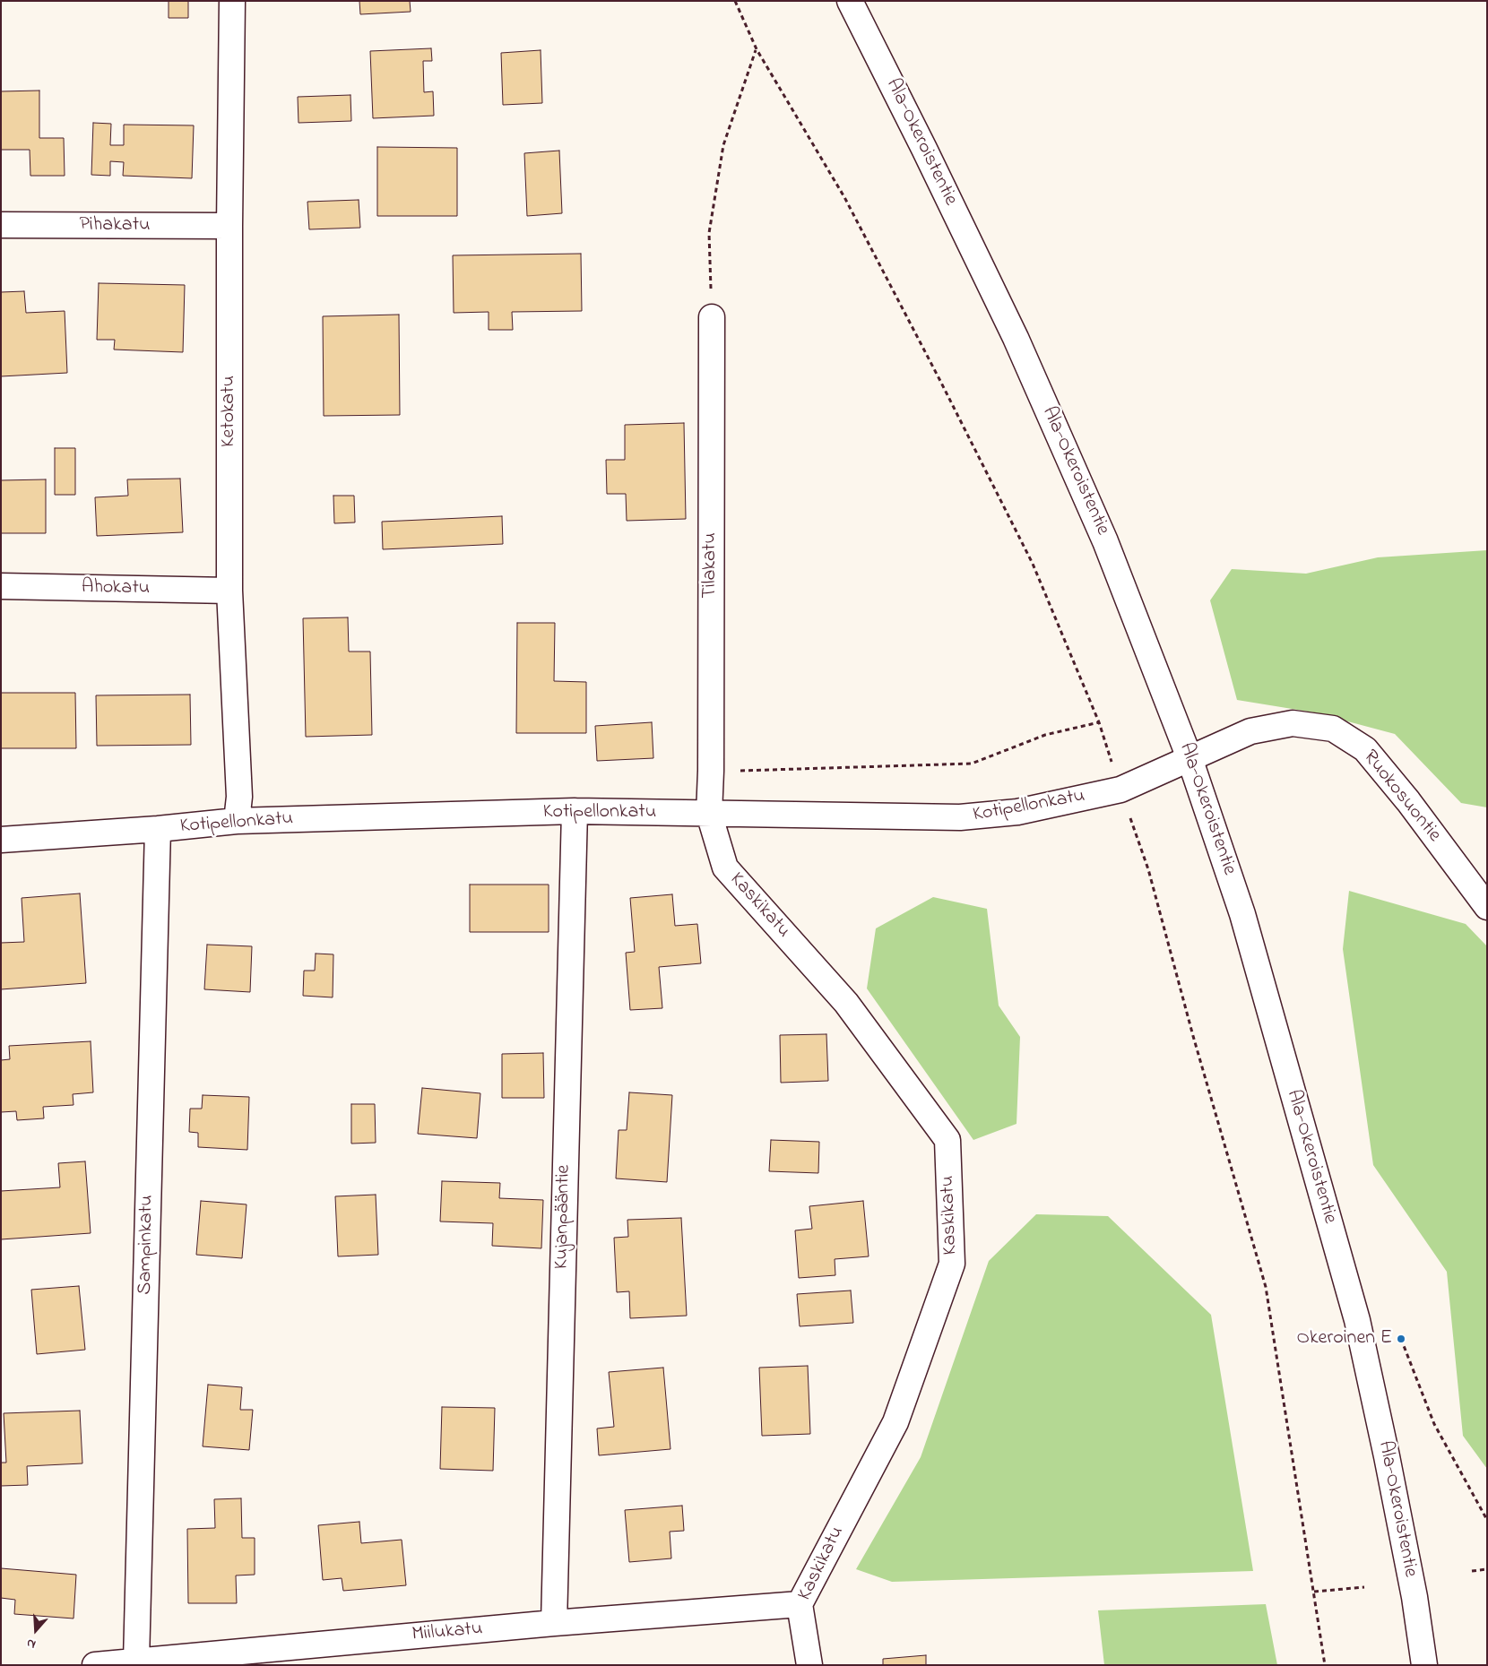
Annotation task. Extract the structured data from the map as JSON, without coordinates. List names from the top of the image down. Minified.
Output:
{"streets":{"street":["Ala-Okeroistentie","Pihakatu","Ketokatu","Tilakatu","Ahokatu","Ruokosuontie","Kotipellonkatu","Kaskikatu","Kujanpääntie","Sampinkatu","Miilukatu"]},"crossings":[["Ala-Okeroistentie","Ruokosuontie"],["Ala-Okeroistentie","Kotipellonkatu"],["Pihakatu","Ketokatu"],["Ketokatu","Ahokatu"],["Ketokatu","Kotipellonkatu"],["Tilakatu","Kotipellonkatu"],["Tilakatu","Kaskikatu"],["Ruokosuontie","Kotipellonkatu"],["Kotipellonkatu","Kaskikatu"],["Kotipellonkatu","Kujanpääntie"],["Kotipellonkatu","Sampinkatu"],["Kaskikatu","Miilukatu"],["Kujanpääntie","Miilukatu"],["Sampinkatu","Miilukatu"]],"places":["Okeroinen E"],"north":"bottom"}
